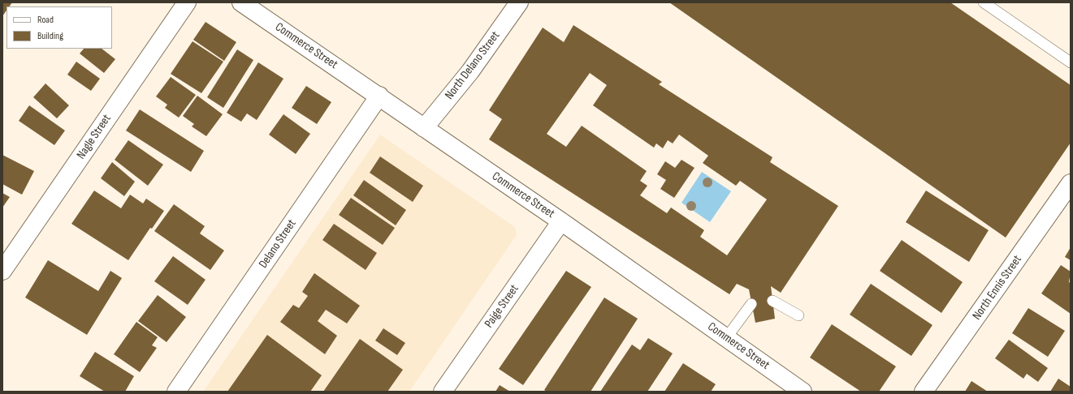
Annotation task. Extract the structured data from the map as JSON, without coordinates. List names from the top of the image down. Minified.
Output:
{"streets":{"street":["Commerce Street","North Delano Street","Nagle Street","Delano Street","North Ennis Street","Paige Street"]},"crossings":[["Commerce Street","North Delano Street"],["Commerce Street","Delano Street"],["Commerce Street","Paige Street"]],"legend":["Road","Building"]}
